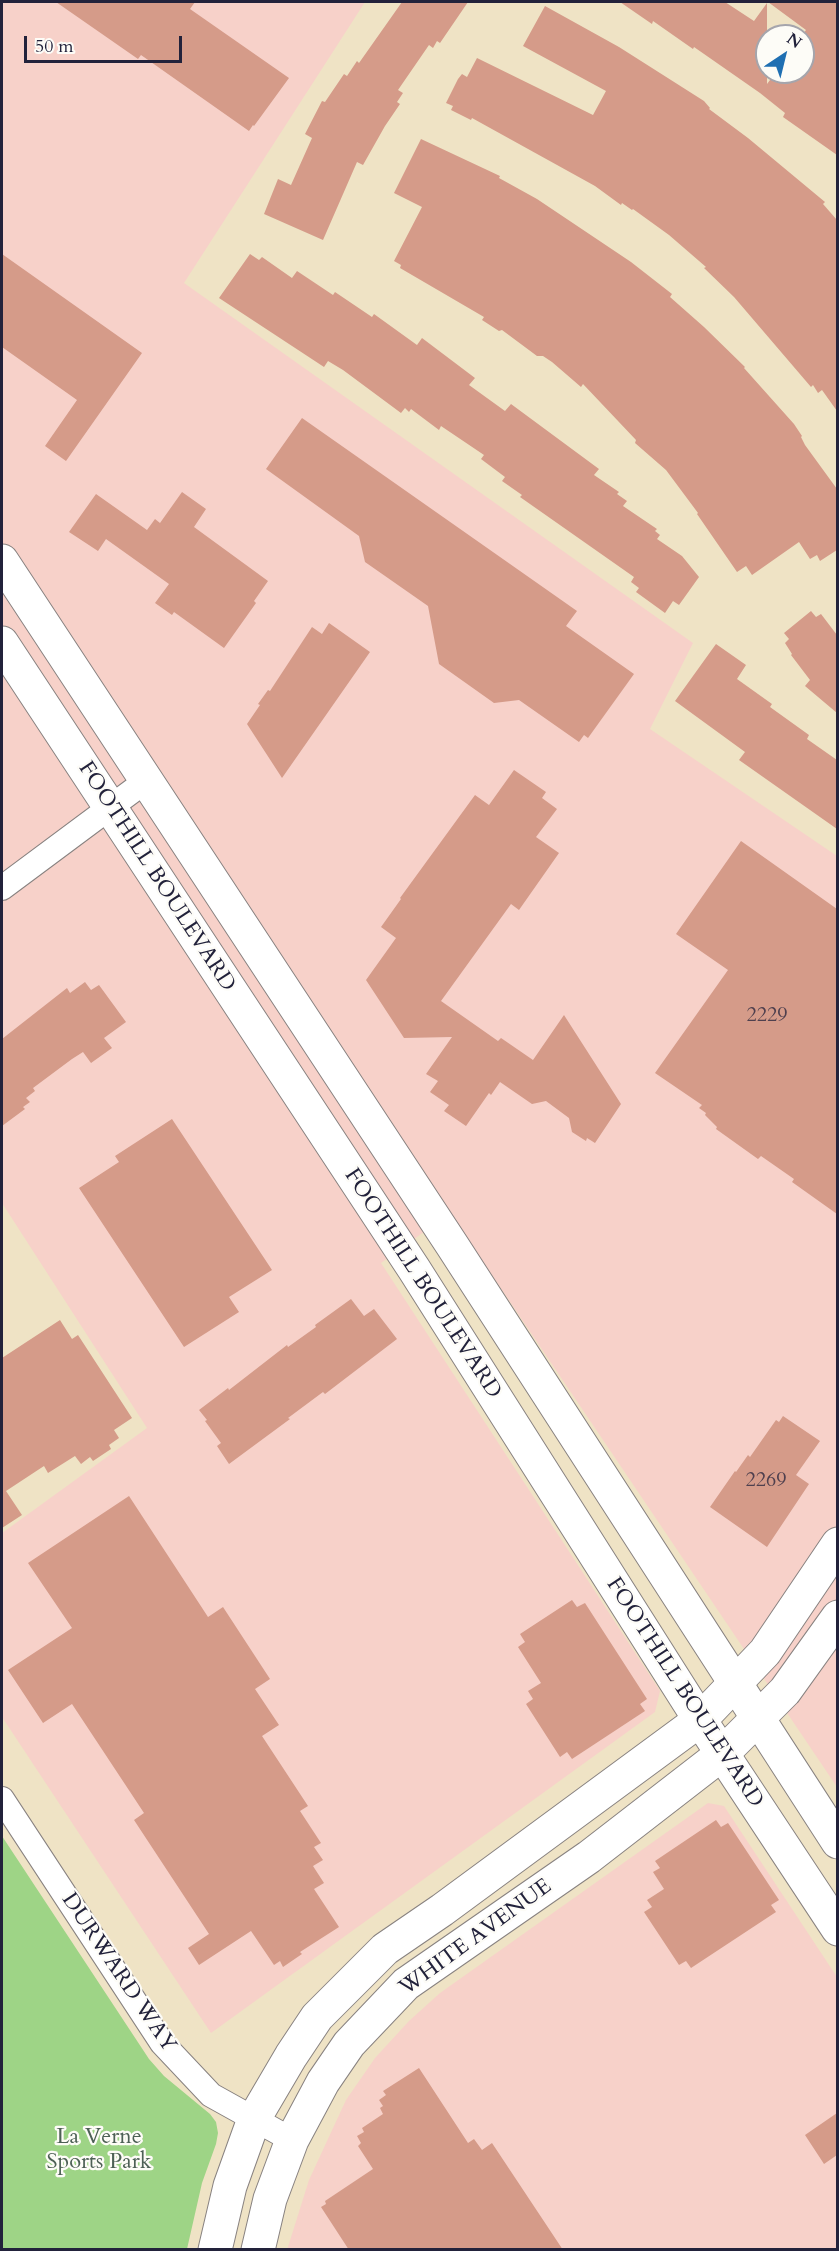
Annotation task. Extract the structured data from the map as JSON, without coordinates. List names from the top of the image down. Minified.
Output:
{"streets":{"main road":["FOOTHILL BOULEVARD","WHITE AVENUE"],"street":["DURWARD WAY"]},"crossings":[["FOOTHILL BOULEVARD","WHITE AVENUE"],["WHITE AVENUE","DURWARD WAY"]],"parks":["La Verne Sports Park"],"house_numbers":["2229","2269"],"scale_bar":"50 m","north":"top right"}
